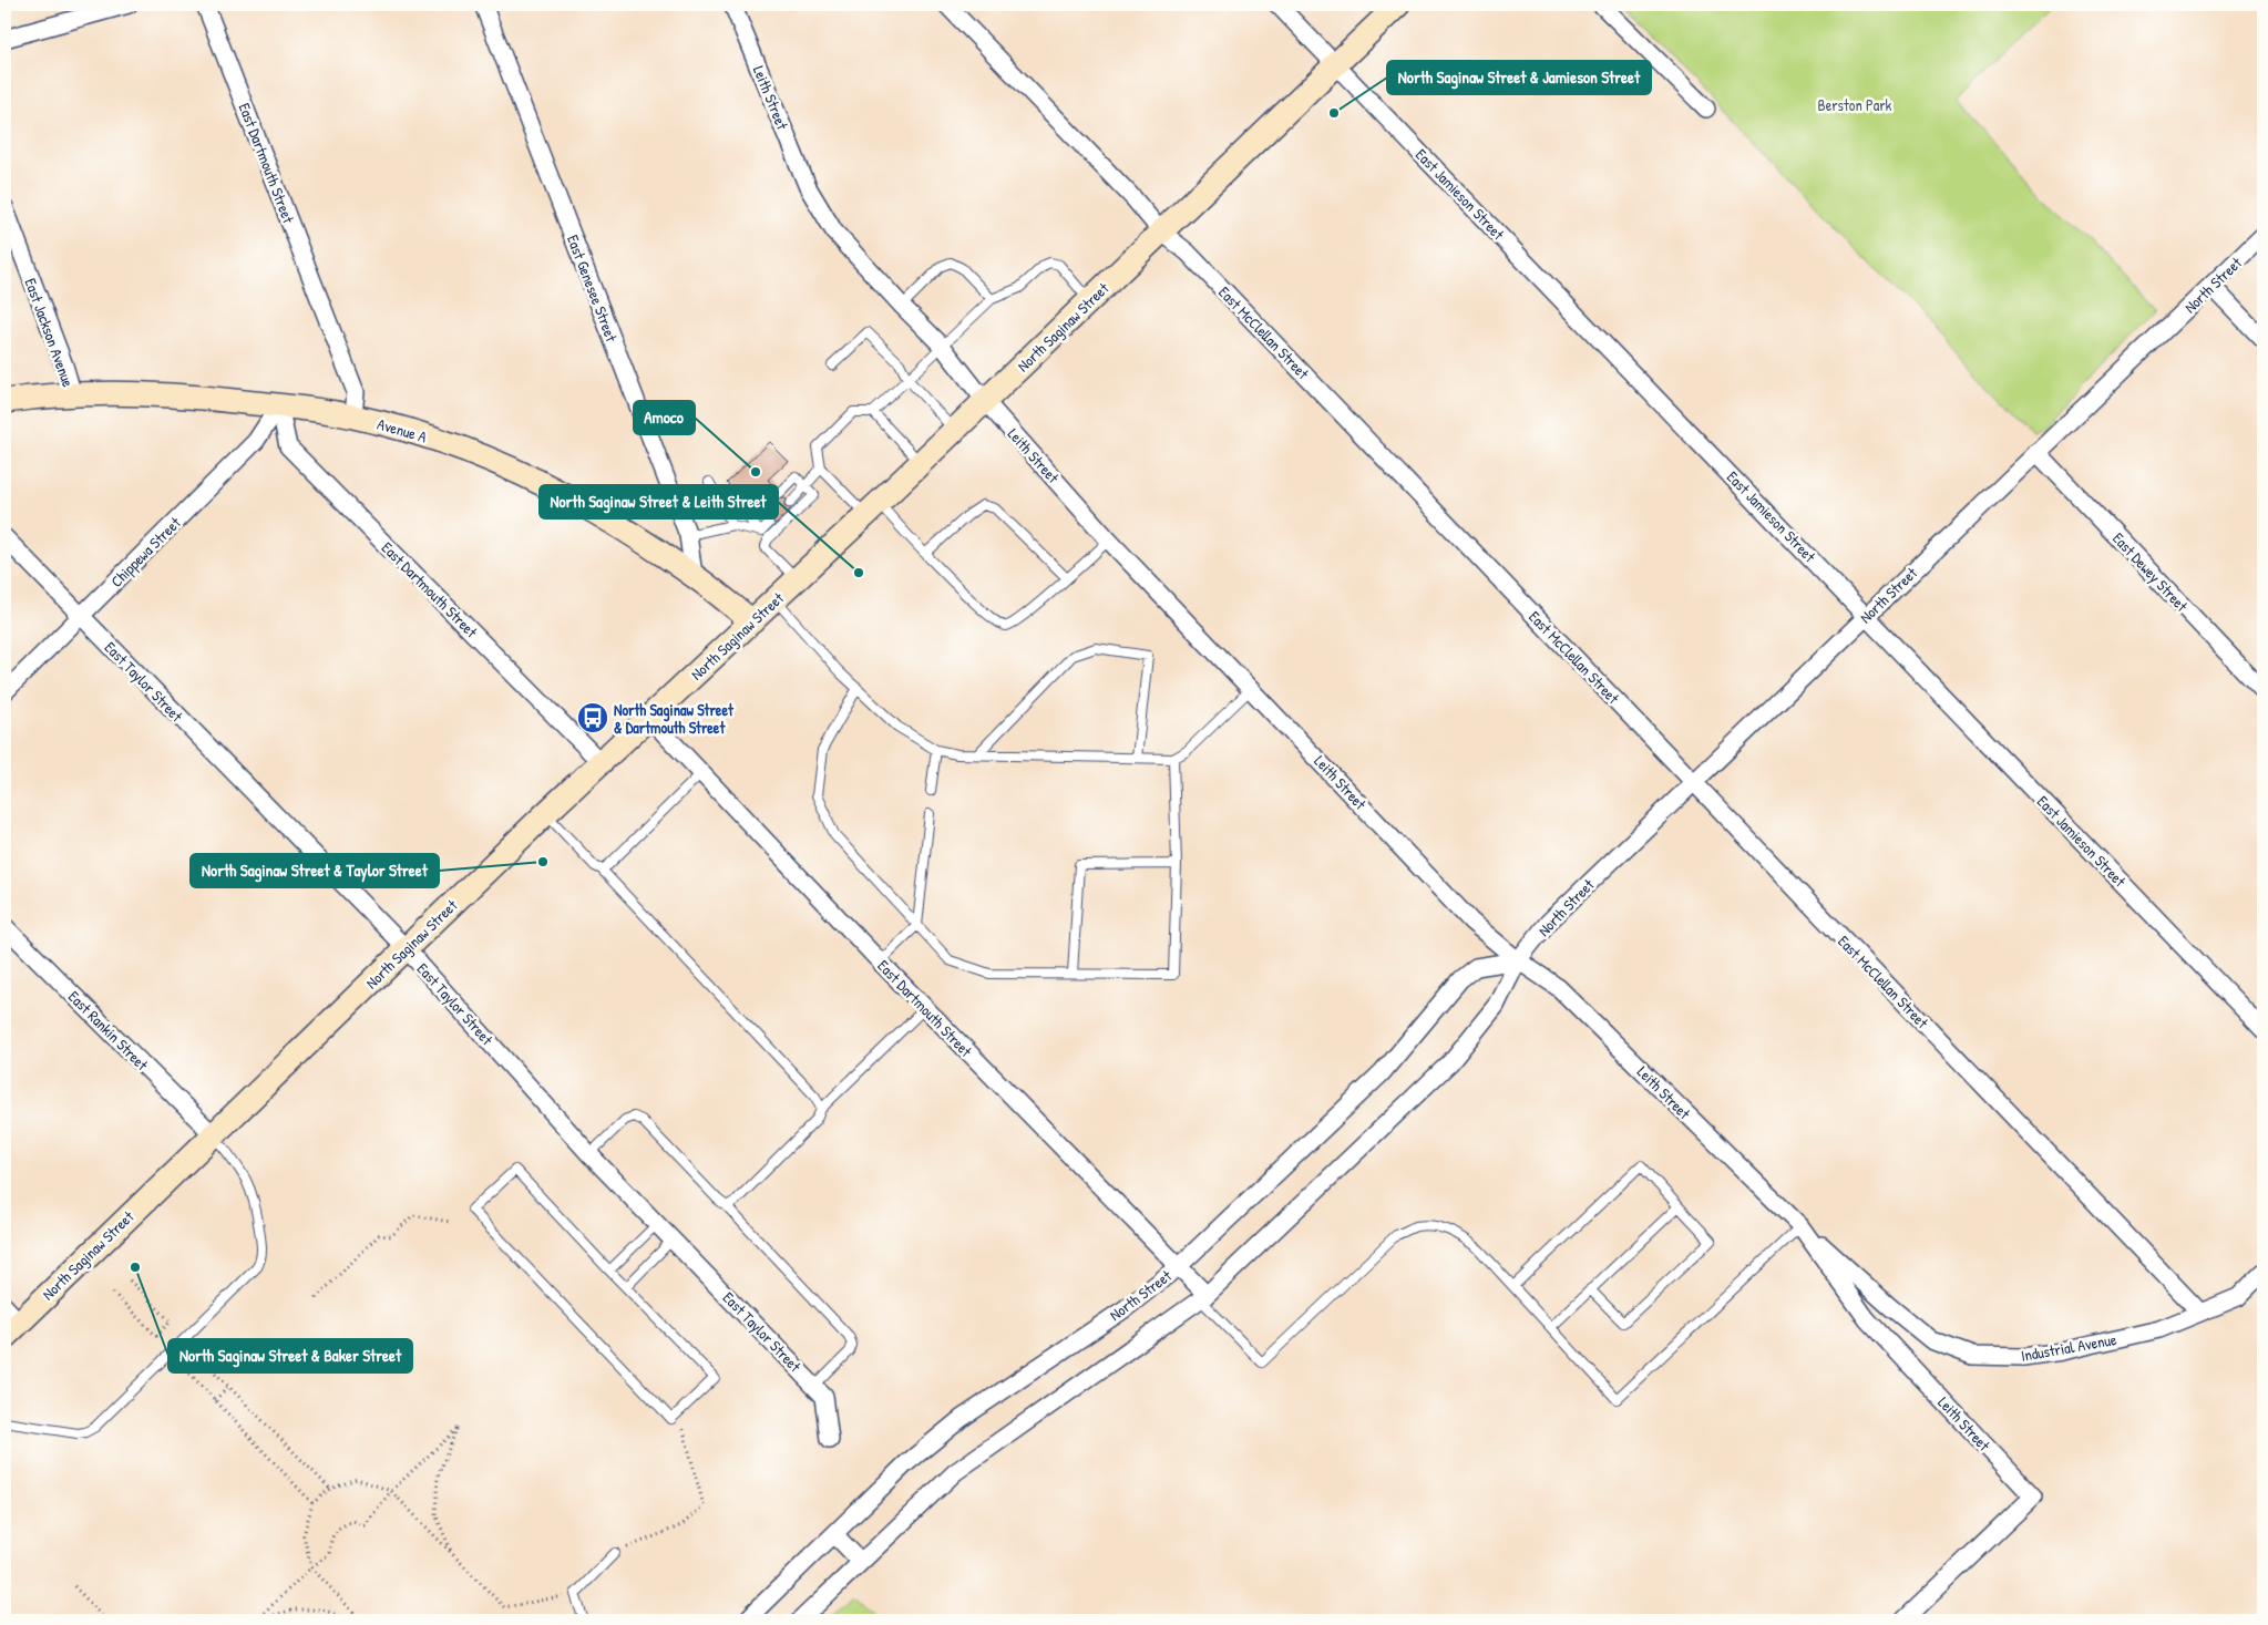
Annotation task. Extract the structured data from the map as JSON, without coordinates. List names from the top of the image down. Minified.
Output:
{"streets":{"main road":["North Saginaw Street","Avenue A"],"street":["Leith Street","East Dartmouth Street","East Jamieson Street","North Street","East Genesee Street","East Jackson Avenue","East McClellan Street","Chippewa Street","East Dewey Street","East Taylor Street","East Rankin Street","Industrial Avenue"]},"crossings":[["Leith Street","North Street"],["Leith Street","North Saginaw Street"],["Leith Street","Industrial Avenue"],["East Dartmouth Street","North Street"],["East Dartmouth Street","North Saginaw Street"],["East Dartmouth Street","Avenue A"],["East Dartmouth Street","Chippewa Street"],["East Jamieson Street","North Street"],["East Jamieson Street","North Saginaw Street"],["North Street","East McClellan Street"],["North Street","East Dewey Street"],["East Genesee Street","Avenue A"],["North Saginaw Street","East McClellan Street"],["North Saginaw Street","Avenue A"],["North Saginaw Street","East Taylor Street"],["North Saginaw Street","East Rankin Street"],["East Jackson Avenue","Avenue A"],["East McClellan Street","Industrial Avenue"],["Avenue A","Chippewa Street"],["Chippewa Street","East Taylor Street"]],"parks":["Berston Park"],"places":{"other":["North Saginaw Street & Jamieson Street","Amoco","North Saginaw Street & Leith Street","North Saginaw Street & Taylor Street","North Saginaw Street & Baker Street"],"bus stop":["North Saginaw Street & Dartmouth Street"]}}
